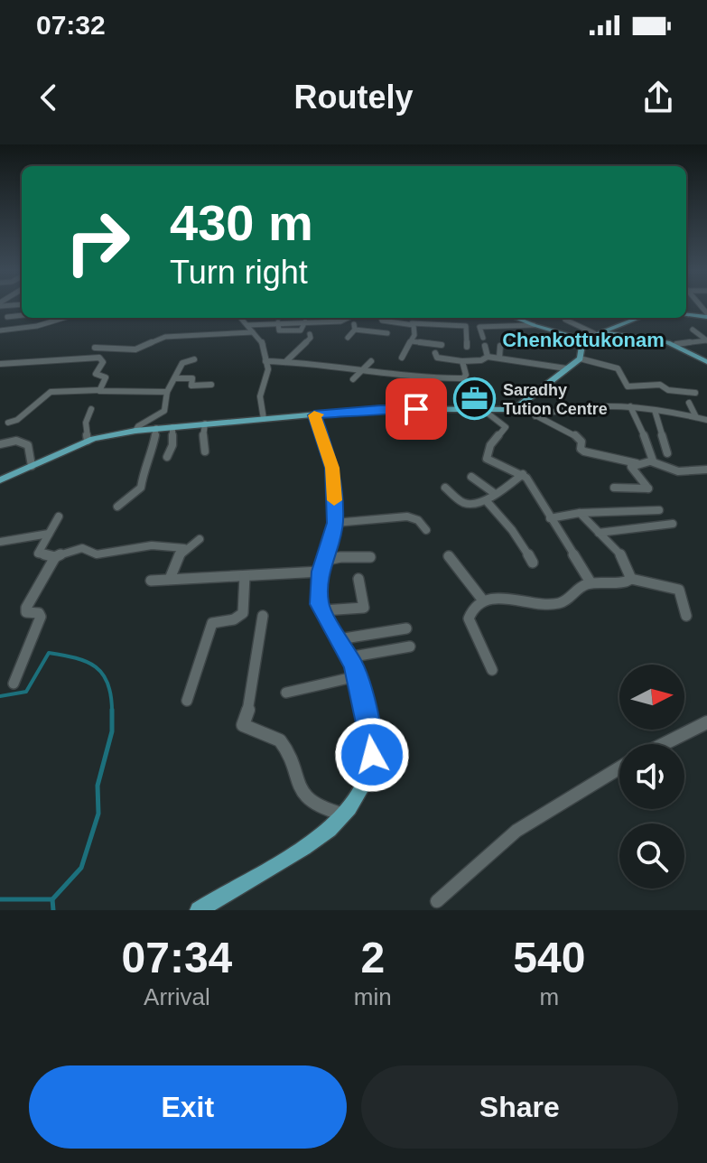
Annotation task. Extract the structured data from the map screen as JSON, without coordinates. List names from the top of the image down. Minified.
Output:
{"districts":["Chenkottukonam"],"places":{"office":["Saradhy Tution Centre"]},"north":"right","page":{"status":"07:32","header":"Routely","turn":["430 m","Turn right"],"eta":["07:34","Arrival","2","min","540","m"],"buttons":["Exit","Share"]}}
